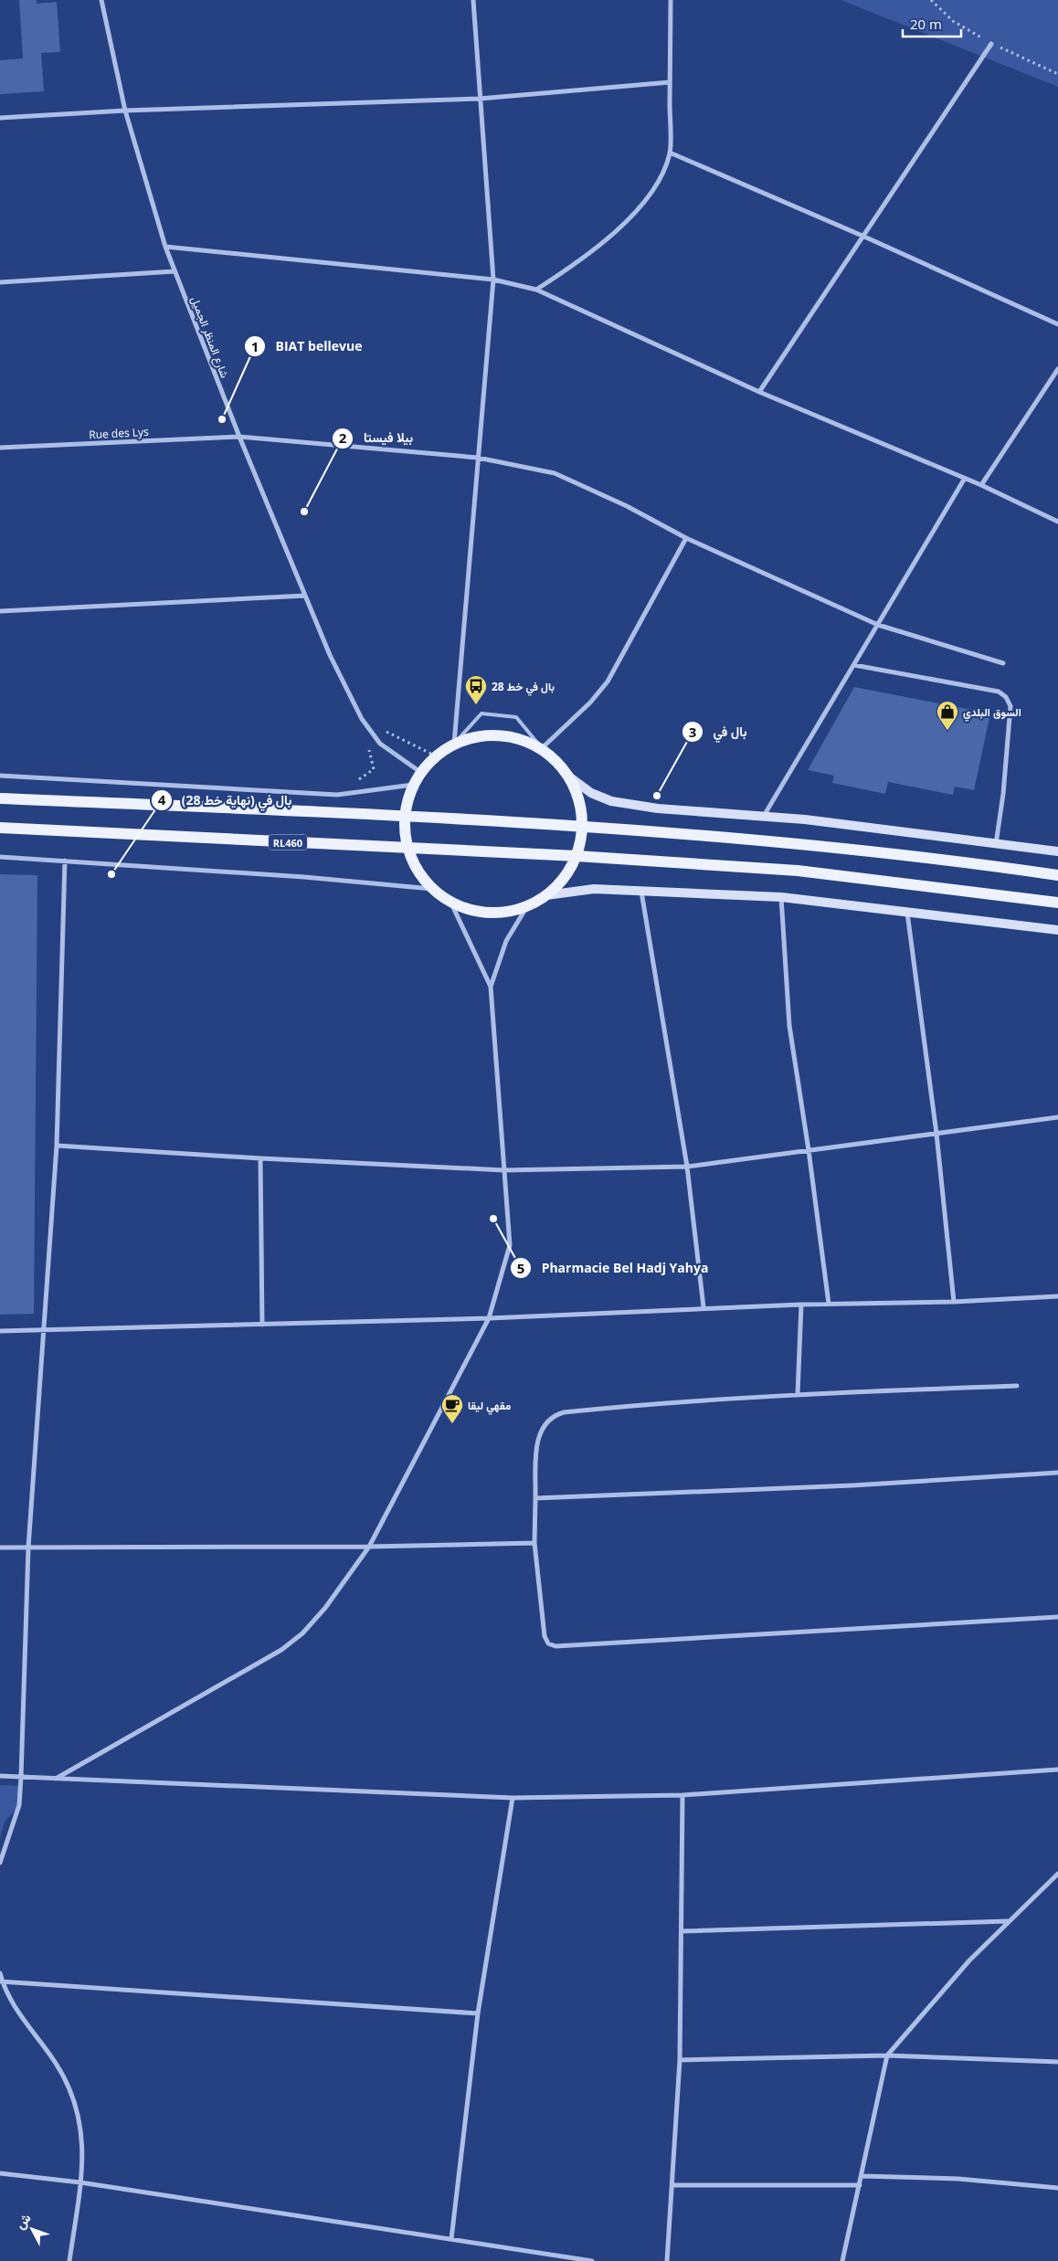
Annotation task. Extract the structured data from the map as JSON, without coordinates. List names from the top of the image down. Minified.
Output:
{"streets":{"main road":["RL460"],"street":["شارع المنظر الجميل","Rue des Lys"]},"crossings":[["شارع المنظر الجميل","Rue des Lys"]],"places":{"other":["BIAT bellevue","بيلا فيستا","بال في","بال في (نهاية خط 28)","Pharmacie Bel Hadj Yahya"],"bus stop":["بال في خط 28"],"shop":["السوق البلدي"],"cafe":["مقهي ليقا"]},"scale_bar":"20 m","north":"top left"}
